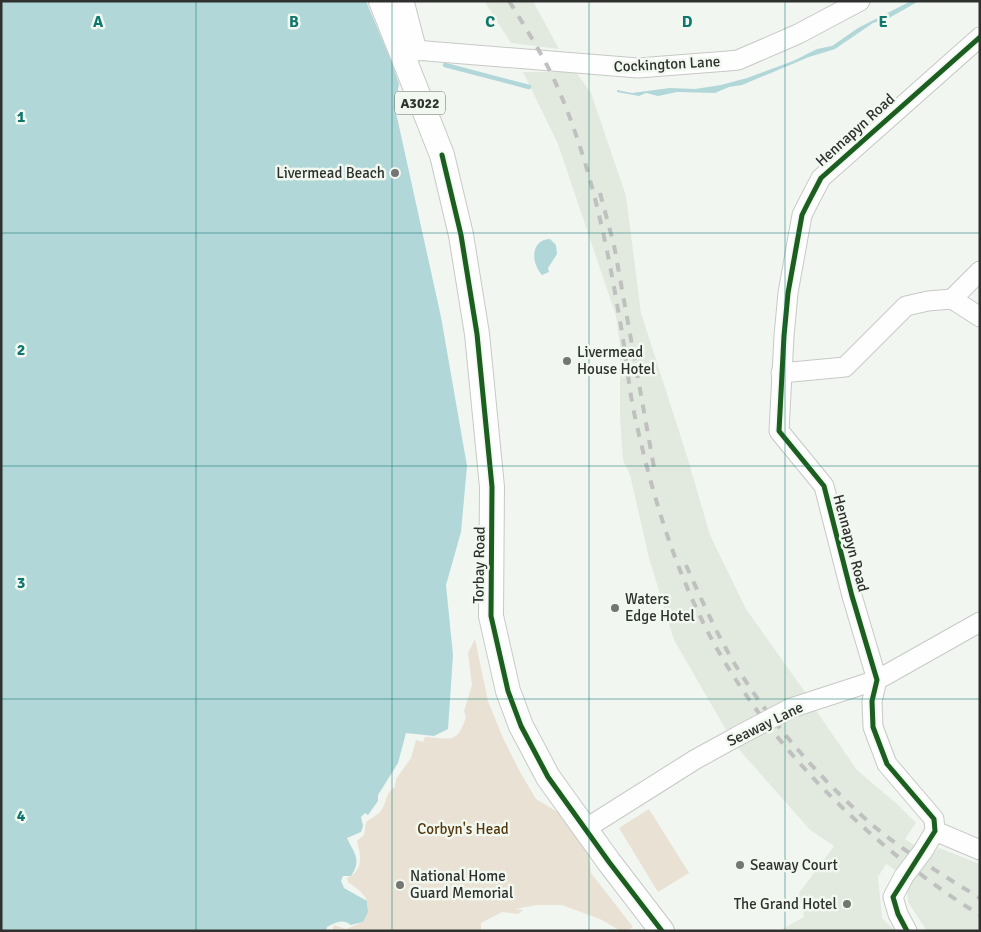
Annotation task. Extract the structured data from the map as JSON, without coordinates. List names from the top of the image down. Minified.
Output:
{"streets":{"main road":["A3022","Torbay Road"],"street":["Cockington Lane","Hennapyn Road","Seaway Lane"]},"crossings":[["Cockington Lane","Torbay Road"],["Hennapyn Road","Seaway Lane"],["Torbay Road","Seaway Lane"]],"parks":["Corbyn's Head"],"places":["Livermead Beach","Livermead House Hotel","Waters Edge Hotel","Seaway Court","National Home Guard Memorial","The Grand Hotel"],"grid":{"columns":["A","B","C","D","E"],"rows":["1","2","3","4"]}}
